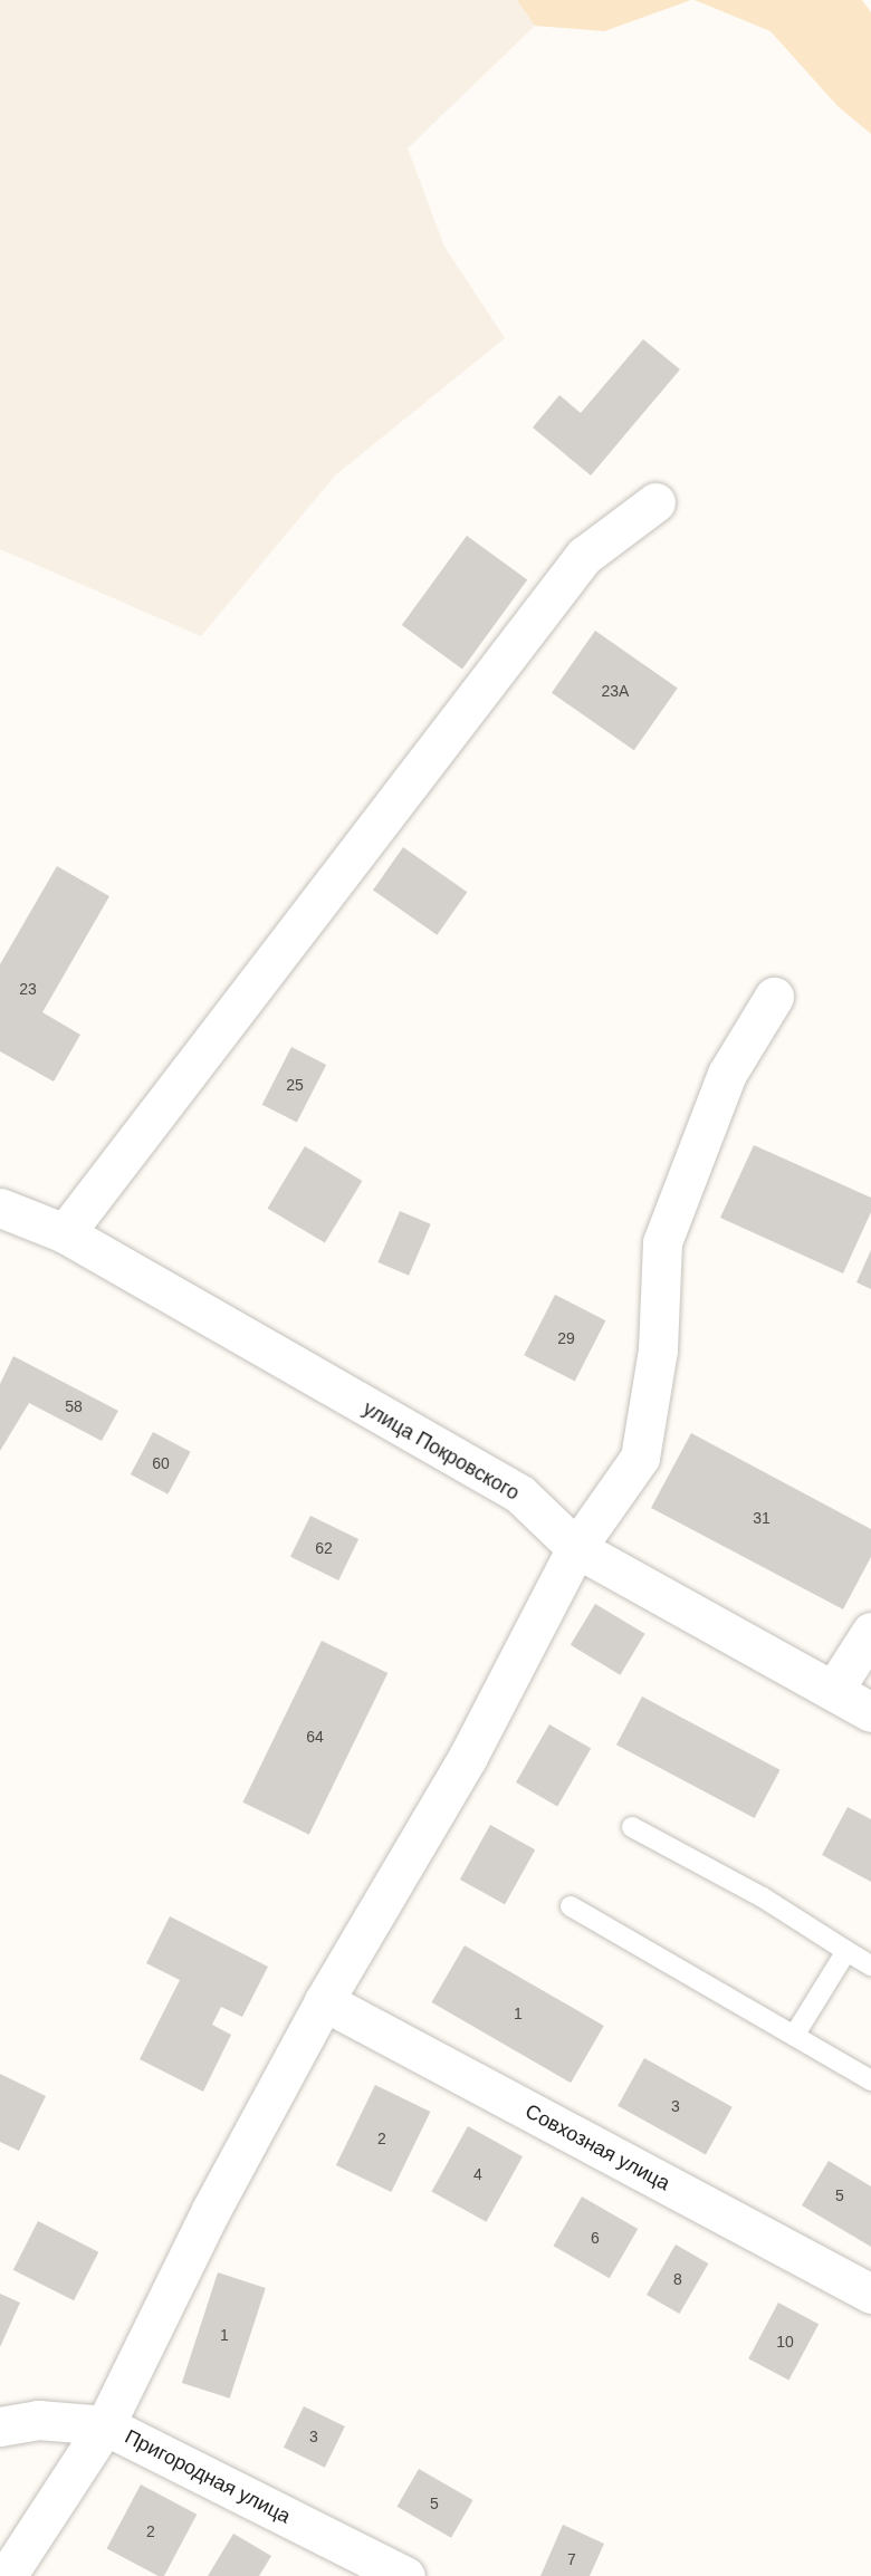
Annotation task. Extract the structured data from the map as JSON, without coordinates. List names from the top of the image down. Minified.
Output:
{"streets":{"street":["улица Покровского","Совхозная улица","Пригородная улица"]},"house_numbers":["23А","23","25","29","58","60","31","62","64","1","3","2","4","5","6","8","1","10","3","5","2","7"]}
